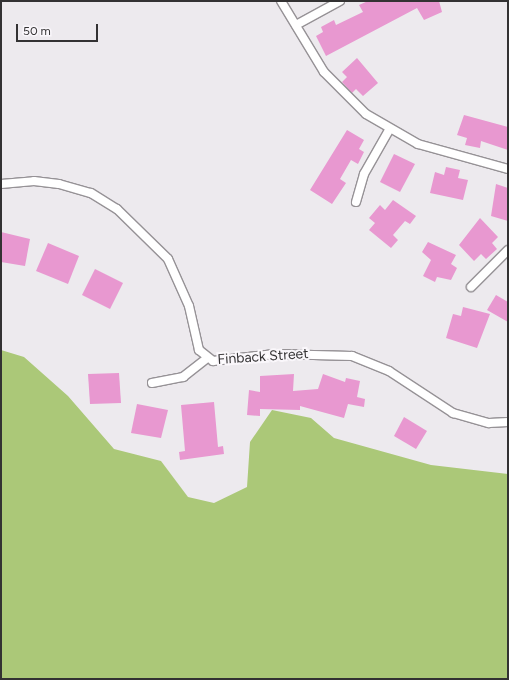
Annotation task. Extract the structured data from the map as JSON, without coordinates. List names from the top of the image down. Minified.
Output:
{"streets":{"street":["Finback Street"]},"scale_bar":"50 m"}
